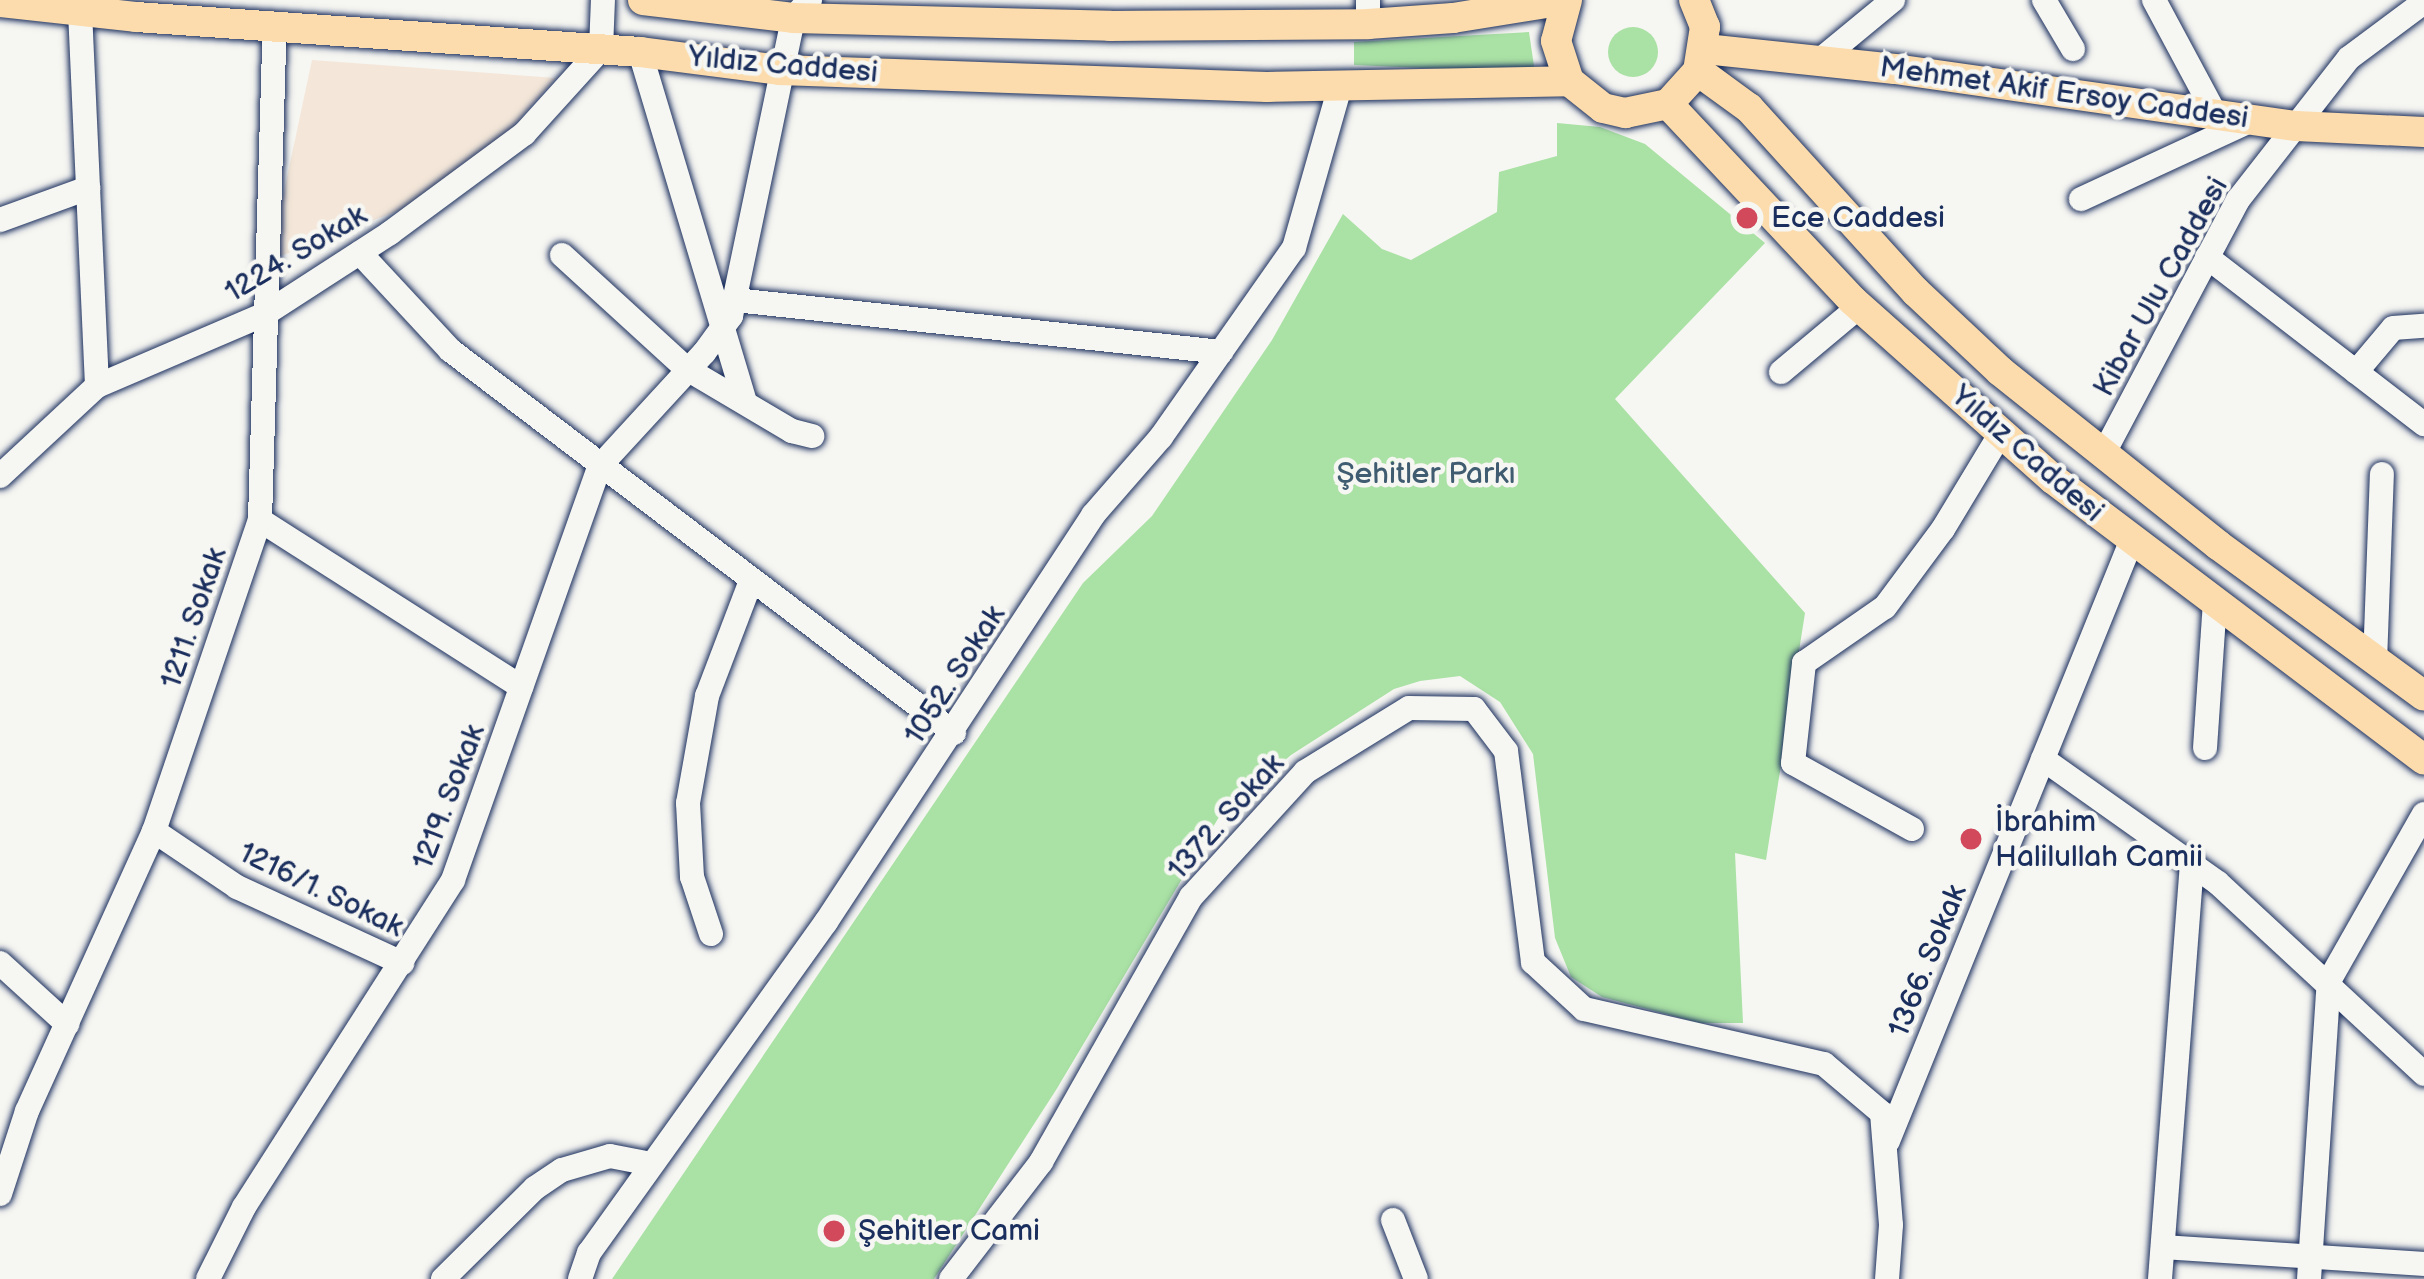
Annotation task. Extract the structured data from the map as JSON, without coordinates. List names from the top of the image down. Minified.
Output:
{"streets":{"main road":["Yıldız Caddesi","Mehmet Akif Ersoy Caddesi"],"street":["1224. Sokak","Kibar Ulu Caddesi","1211. Sokak","1052. Sokak","1219. Sokak","1372. Sokak","1216/1. Sokak","1366. Sokak"]},"crossings":[["Yıldız Caddesi","Mehmet Akif Ersoy Caddesi"],["Yıldız Caddesi","1224. Sokak"],["Yıldız Caddesi","Kibar Ulu Caddesi"],["Yıldız Caddesi","1211. Sokak"],["Yıldız Caddesi","1052. Sokak"],["Yıldız Caddesi","1219. Sokak"],["Yıldız Caddesi","1366. Sokak"],["Mehmet Akif Ersoy Caddesi","Kibar Ulu Caddesi"],["1224. Sokak","1211. Sokak"],["1211. Sokak","1216/1. Sokak"],["1219. Sokak","1216/1. Sokak"],["1372. Sokak","1366. Sokak"]],"parks":["Şehitler Parkı"],"places":["Ece Caddesi","İbrahim Halilullah Camii","Şehitler Cami"]}
